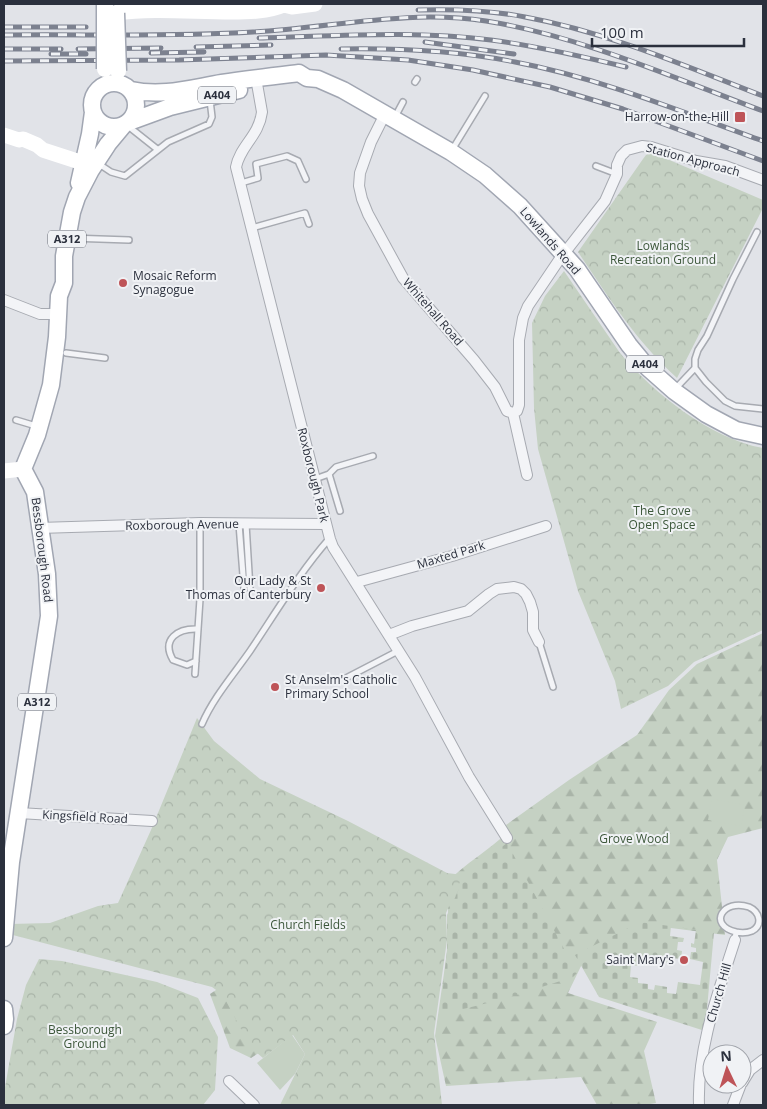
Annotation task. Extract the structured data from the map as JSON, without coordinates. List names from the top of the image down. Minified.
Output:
{"streets":{"main road":["A404","A312","Lowlands Road","Bessborough Road"],"street":["Station Approach","Whitehall Road","Roxborough Park","Roxborough Avenue","Maxted Park","Kingsfield Road","Church Hill"]},"crossings":[["Station Approach","Lowlands Road"],["Station Approach","Whitehall Road"],["A312","Bessborough Road"],["Lowlands Road","Whitehall Road"],["Lowlands Road","Roxborough Park"],["Roxborough Park","Roxborough Avenue"],["Roxborough Park","Maxted Park"],["Roxborough Avenue","Bessborough Road"],["Bessborough Road","Kingsfield Road"]],"parks":["Lowlands Recreation Ground","The Grove Open Space","Grove Wood","Church Fields","Bessborough Ground"],"places":{"transit":["Harrow-on-the-Hill"],"other":["Mosaic Reform Synagogue","Our Lady & St Thomas of Canterbury","St Anselm's Catholic Primary School","Saint Mary's"]},"scale_bar":"100 m","north":"top"}
